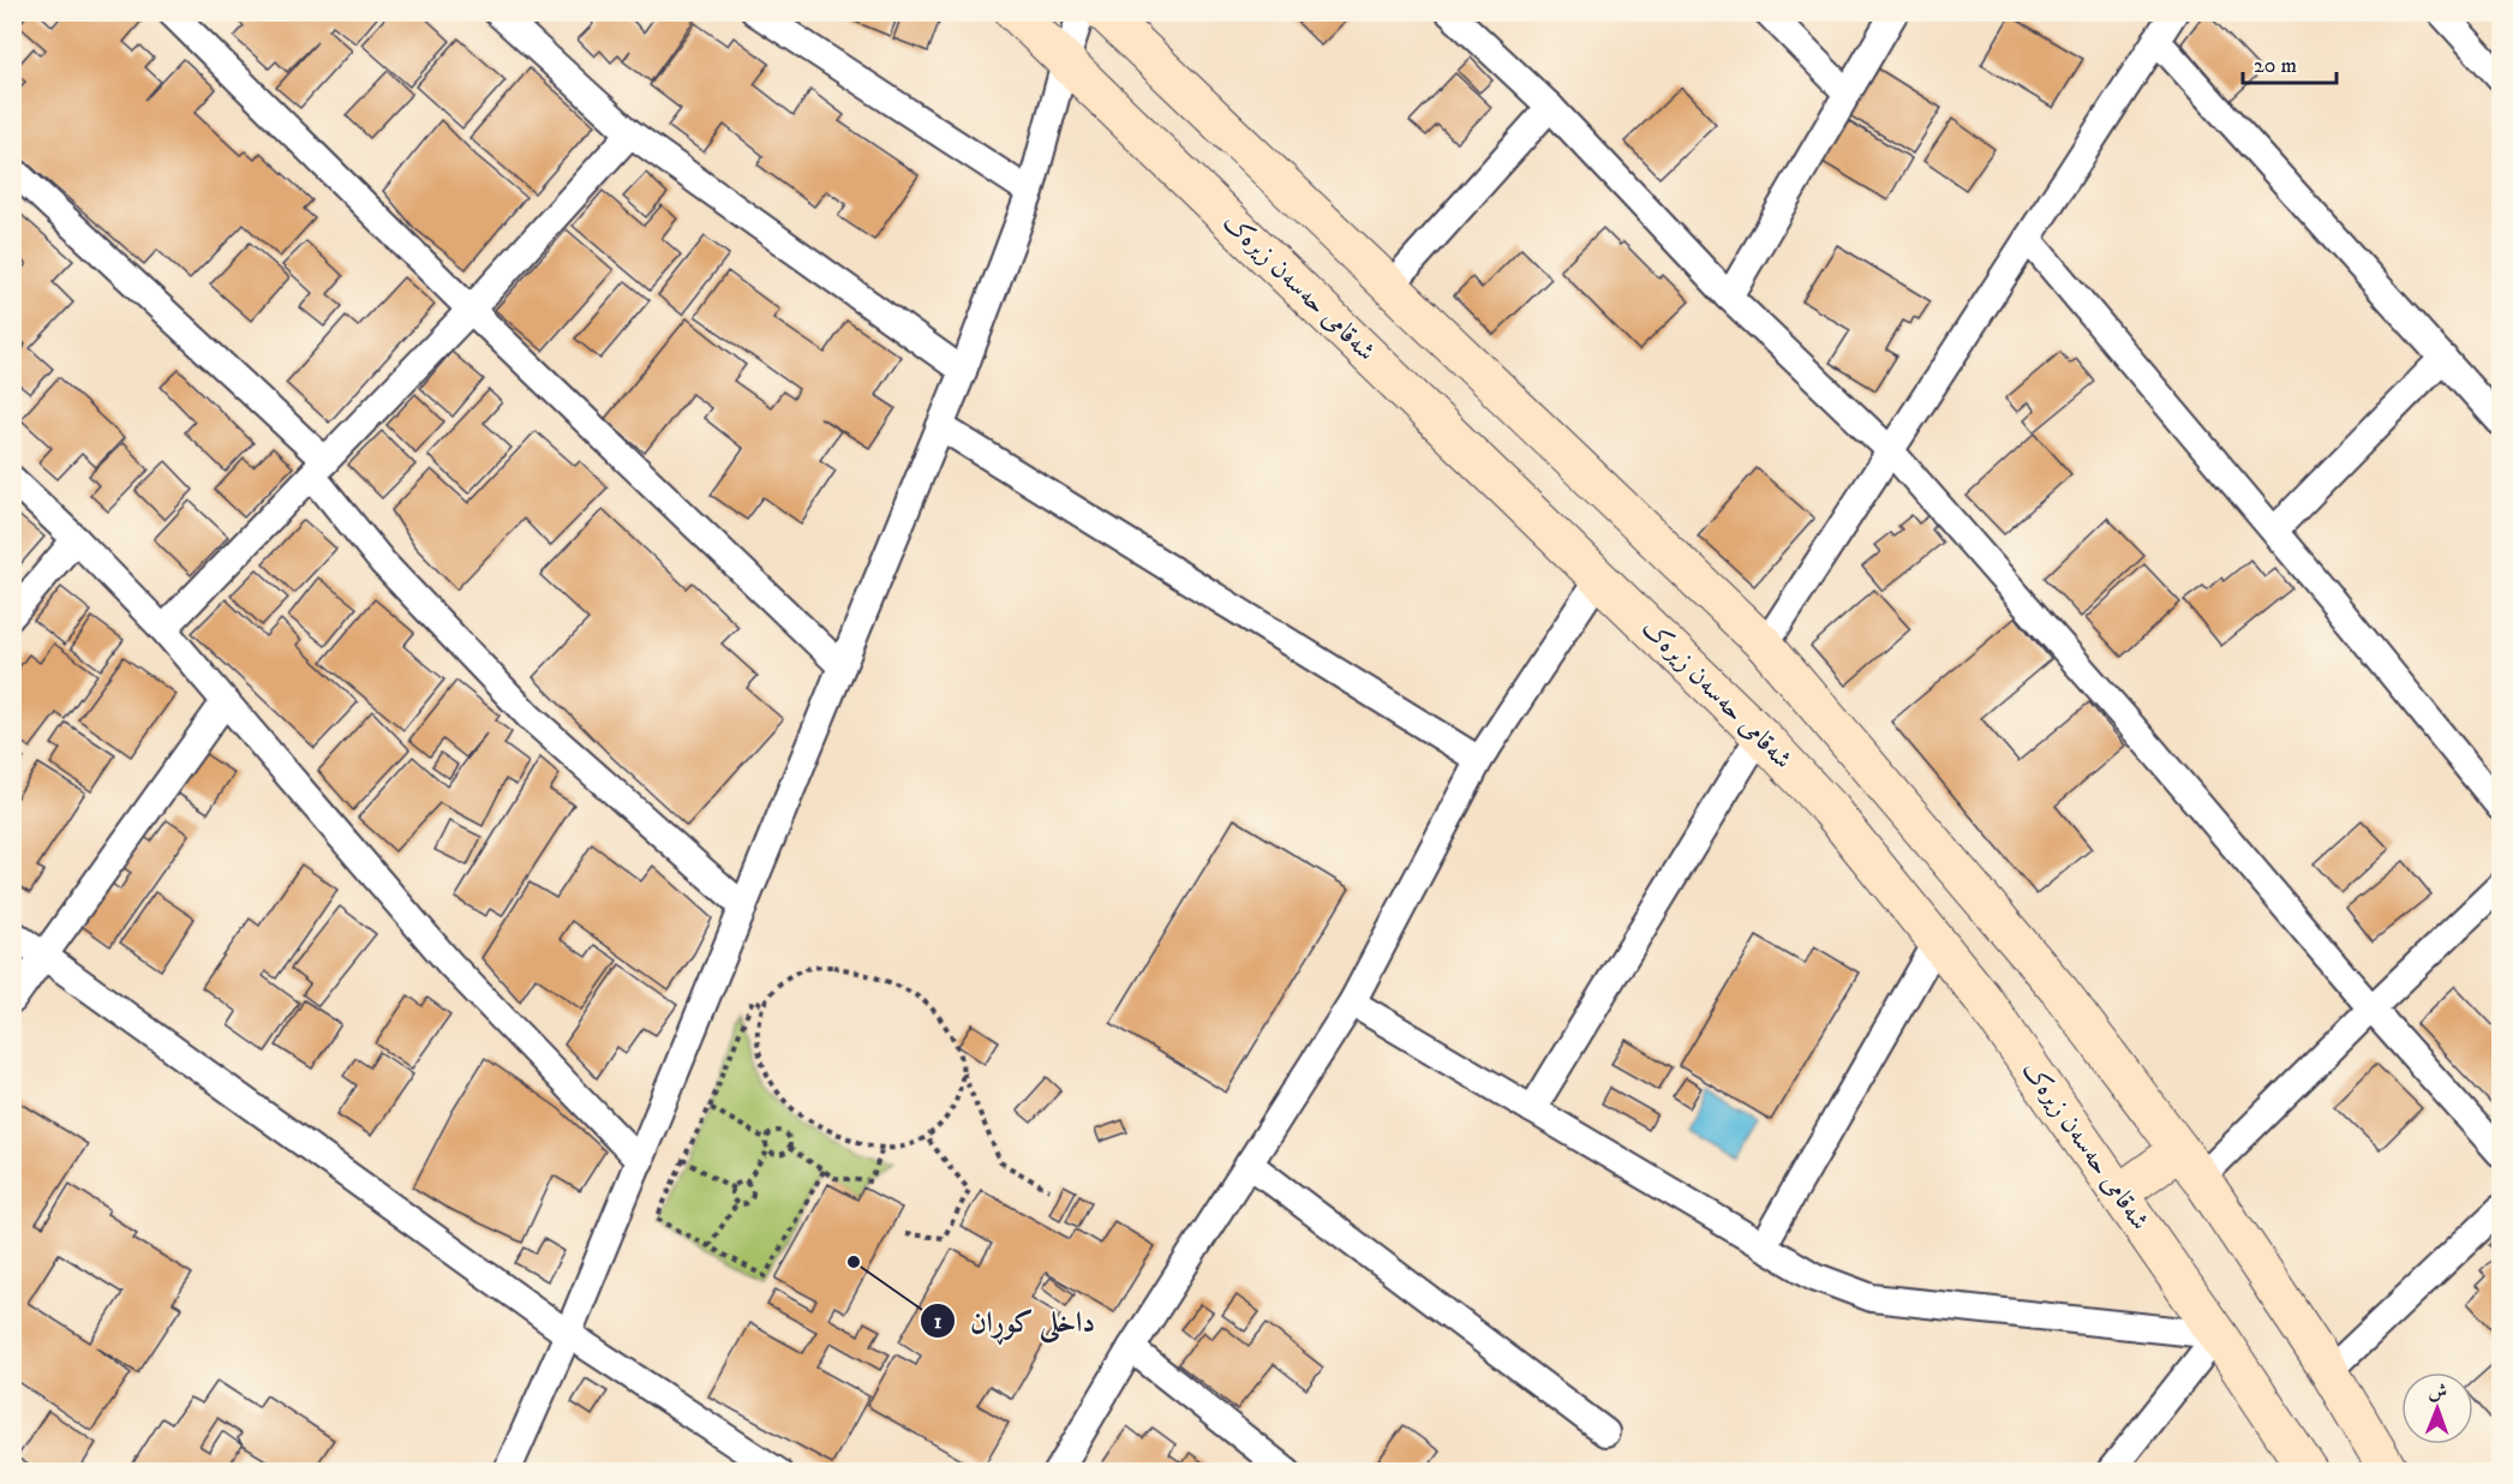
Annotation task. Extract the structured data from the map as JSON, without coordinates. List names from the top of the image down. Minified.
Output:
{"streets":{"main road":["شەقامی حەسەن زیرەک"]},"places":["داخلی کوڕان"],"scale_bar":"20 m","north":"top"}
